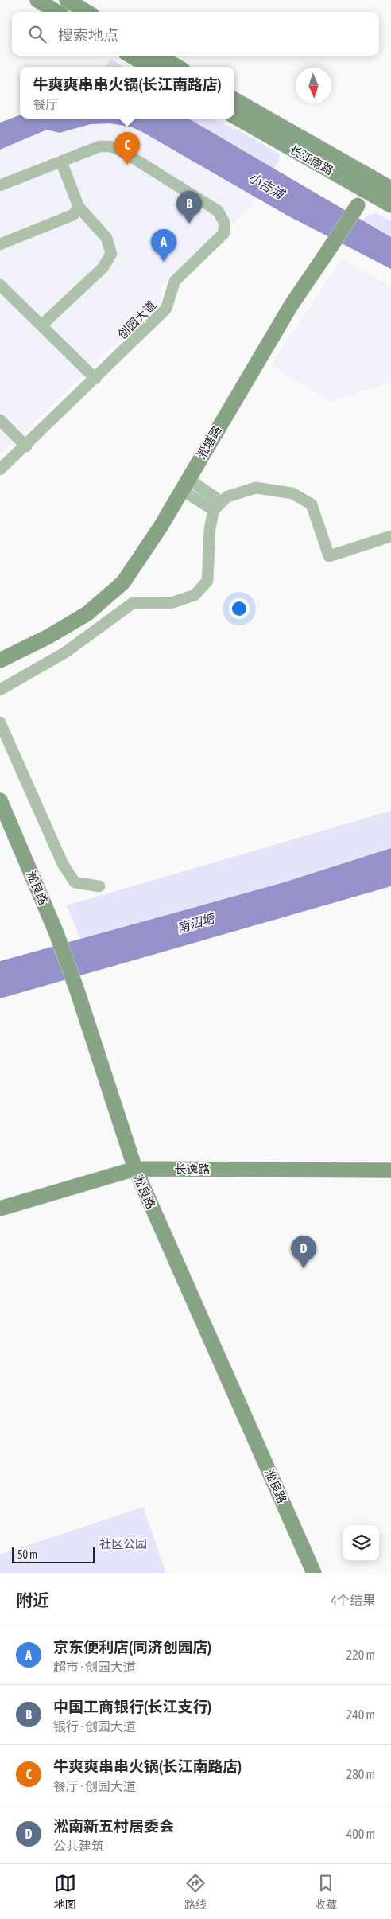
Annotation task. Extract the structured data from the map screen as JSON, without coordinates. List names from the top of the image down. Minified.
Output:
{"streets":{"street":["长江南路","创园大道","淞塘路","淞良路","长逸路"]},"crossings":[["长江南路","淞塘路"],["淞良路","长逸路"]],"water":["小吉浦","南泗塘"],"parks":["社区公园"],"scale_bar":"50 m","north":"bottom","page":{"search":"搜索地点","popup":["牛爽爽串串火锅(长江南路店)","餐厅"],"pins":["C","B","A","D"],"scale":"50 m","heading":["附近","4个结果"],"list":[{"mark":"A","name":"京东便利店(同济创园店)","note":"超市 · 创园大道","value":"220 m"},{"mark":"B","name":"中国工商银行(长江支行)","note":"银行 · 创园大道","value":"240 m"},{"mark":"C","name":"牛爽爽串串火锅(长江南路店)","note":"餐厅 · 创园大道","value":"280 m"},{"mark":"D","name":"淞南新五村居委会","note":"公共建筑","value":"400 m"}],"nav":["地图","路线","收藏"]}}
